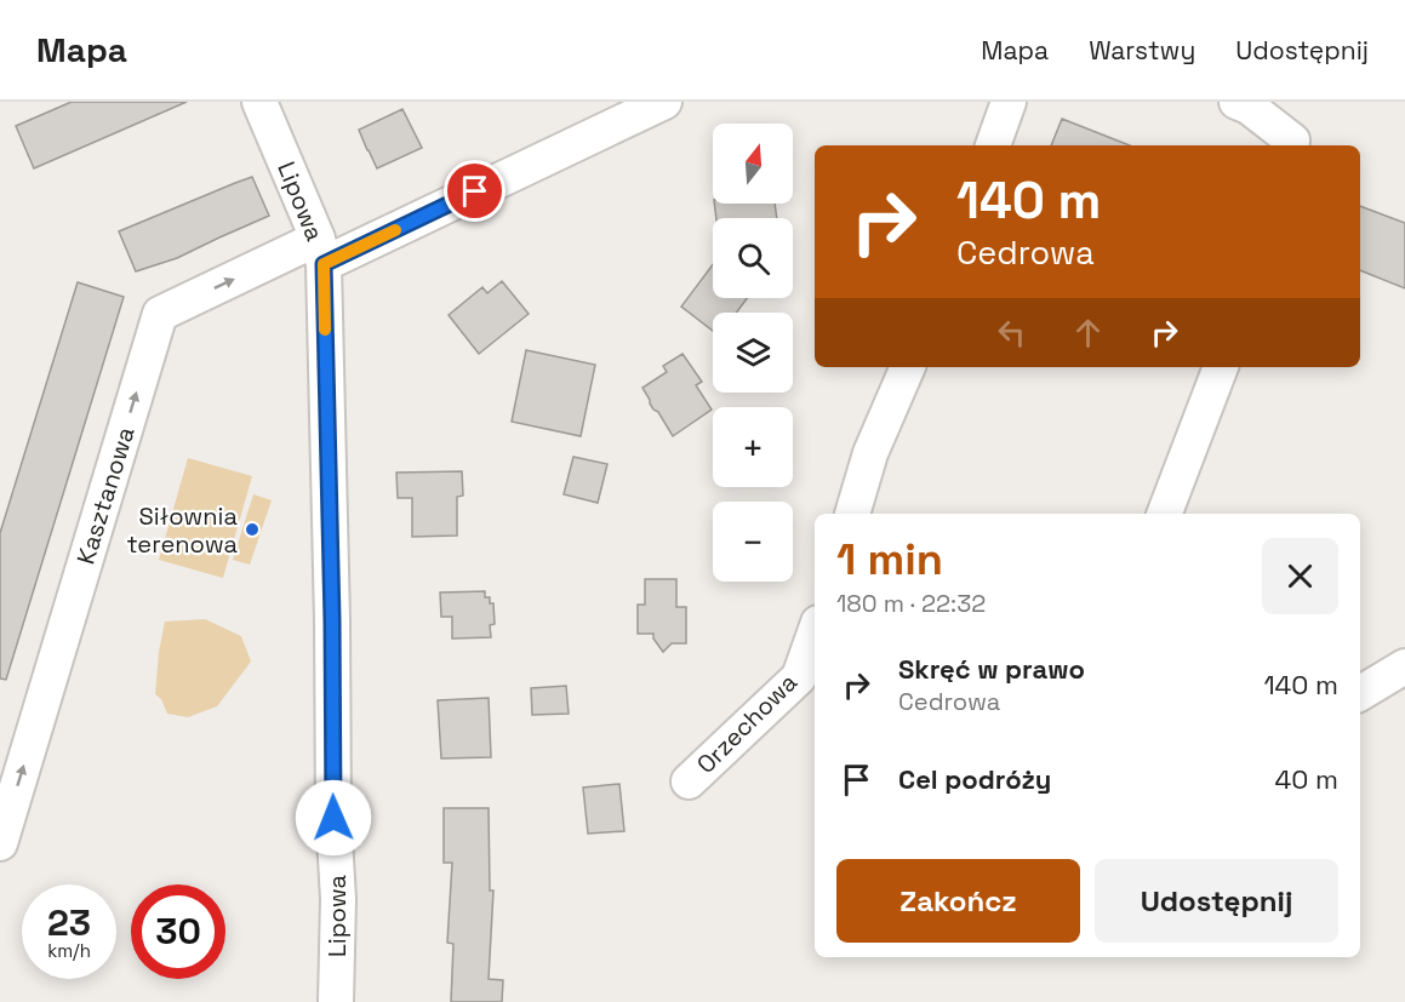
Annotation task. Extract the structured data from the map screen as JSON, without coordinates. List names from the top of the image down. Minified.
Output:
{"streets":{"street":["Lipowa","Kasztanowa","Orzechowa"]},"crossings":[["Lipowa","Kasztanowa"]],"one_way":["Kasztanowa"],"places":["Siłownia terenowa"],"north":"top","page":{"header":"Mapa","nav":["Mapa","Warstwy","Udostępnij"],"map_buttons":["+","−"],"turn":["140 m","Cedrowa"],"heading":["1 min","180 m · 22:32"],"list":[{"name":"Skręć w prawo","note":"Cedrowa","value":"140 m"},{"name":"Cel podróży","value":"40 m"}],"buttons":["Zakończ","Udostępnij"],"speed":"23 km/h","limit":"30"}}
